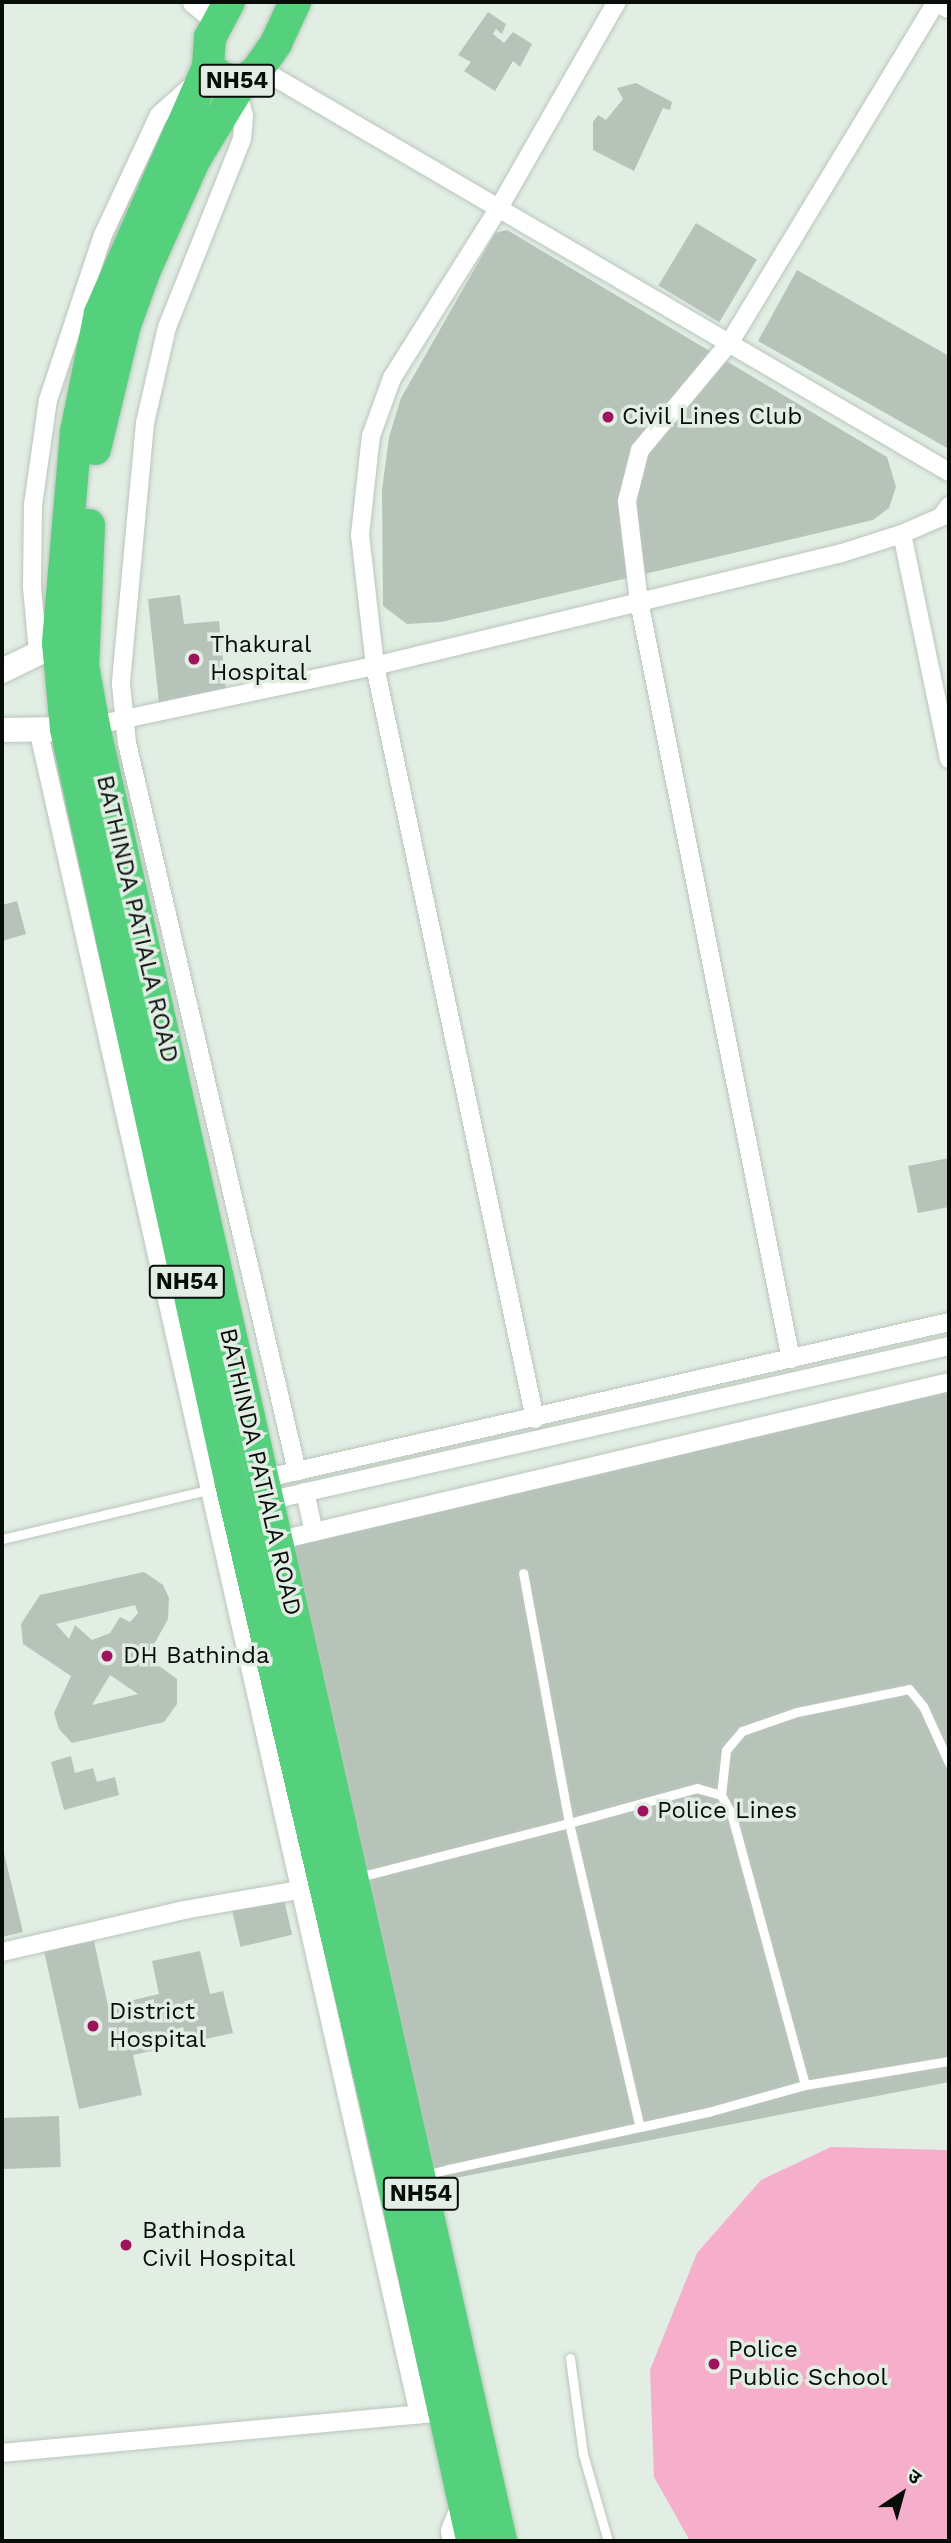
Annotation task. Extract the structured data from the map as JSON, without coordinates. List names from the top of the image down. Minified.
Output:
{"streets":{"highway":["NH54","BATHINDA PATIALA ROAD"]},"crossings":[["NH54","BATHINDA PATIALA ROAD"]],"places":["Civil Lines Club","Thakural Hospital","DH Bathinda","Police Lines","District Hospital","Bathinda Civil Hospital","Police Public School"],"north":"top right"}
